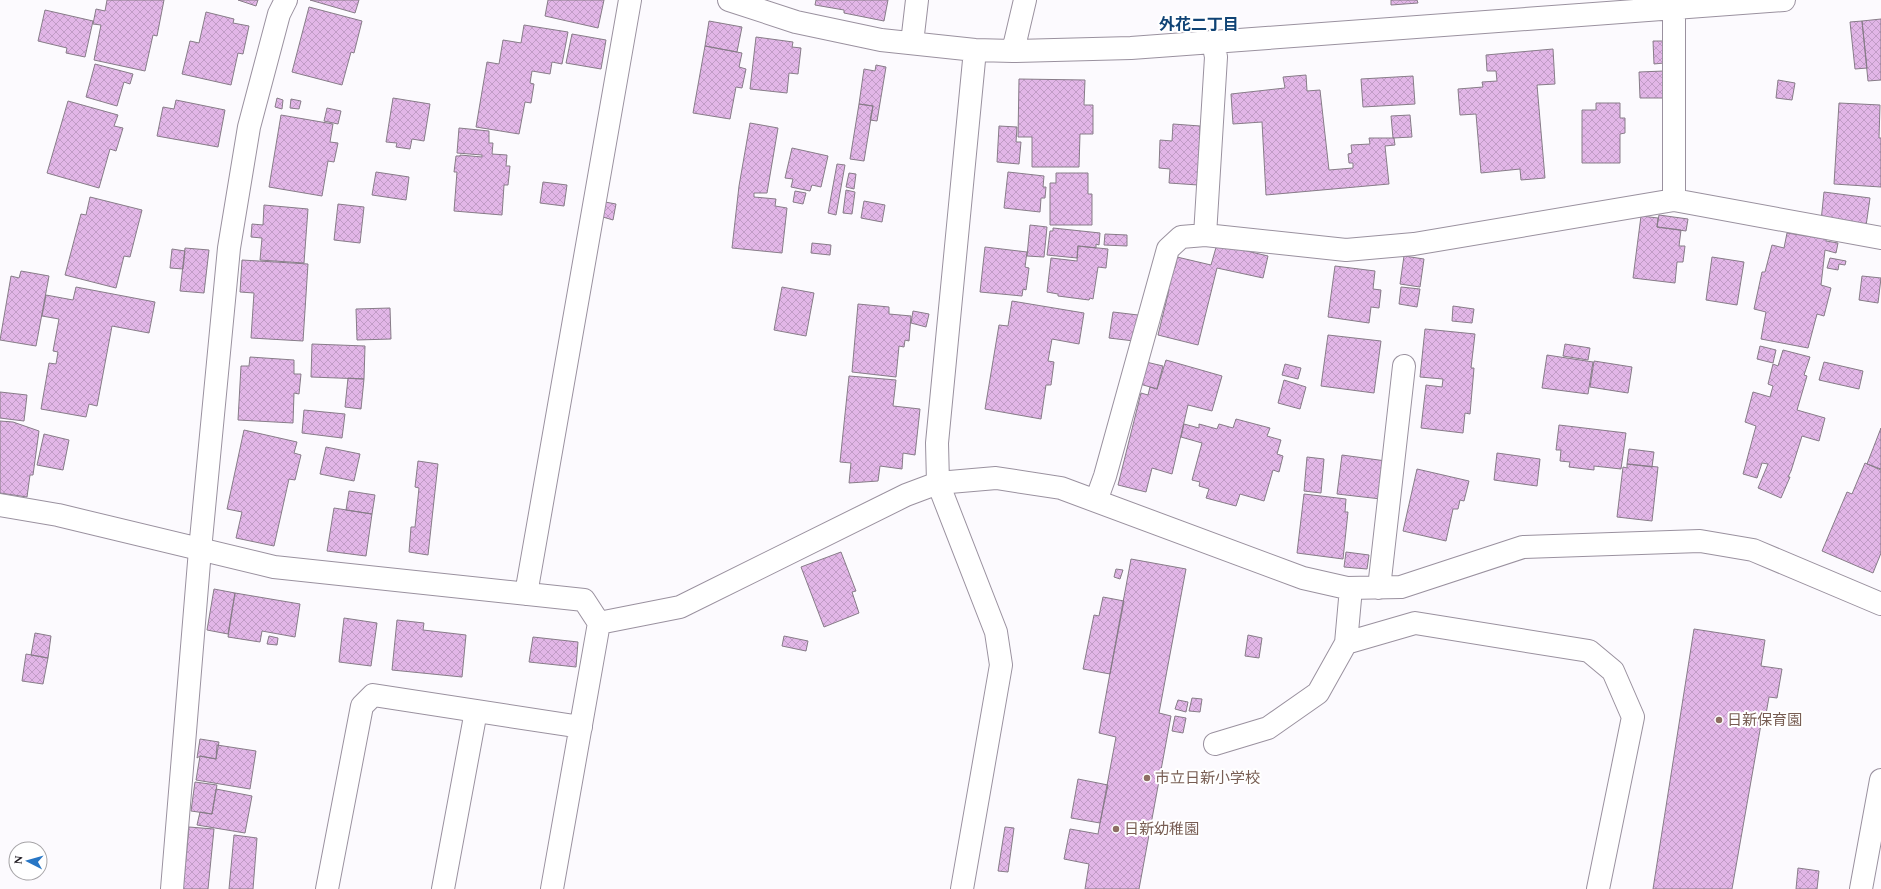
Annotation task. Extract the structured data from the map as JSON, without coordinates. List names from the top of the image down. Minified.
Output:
{"districts":["外花二丁目"],"places":["日新保育園","市立日新小学校","日新幼稚園"],"north":"left"}
